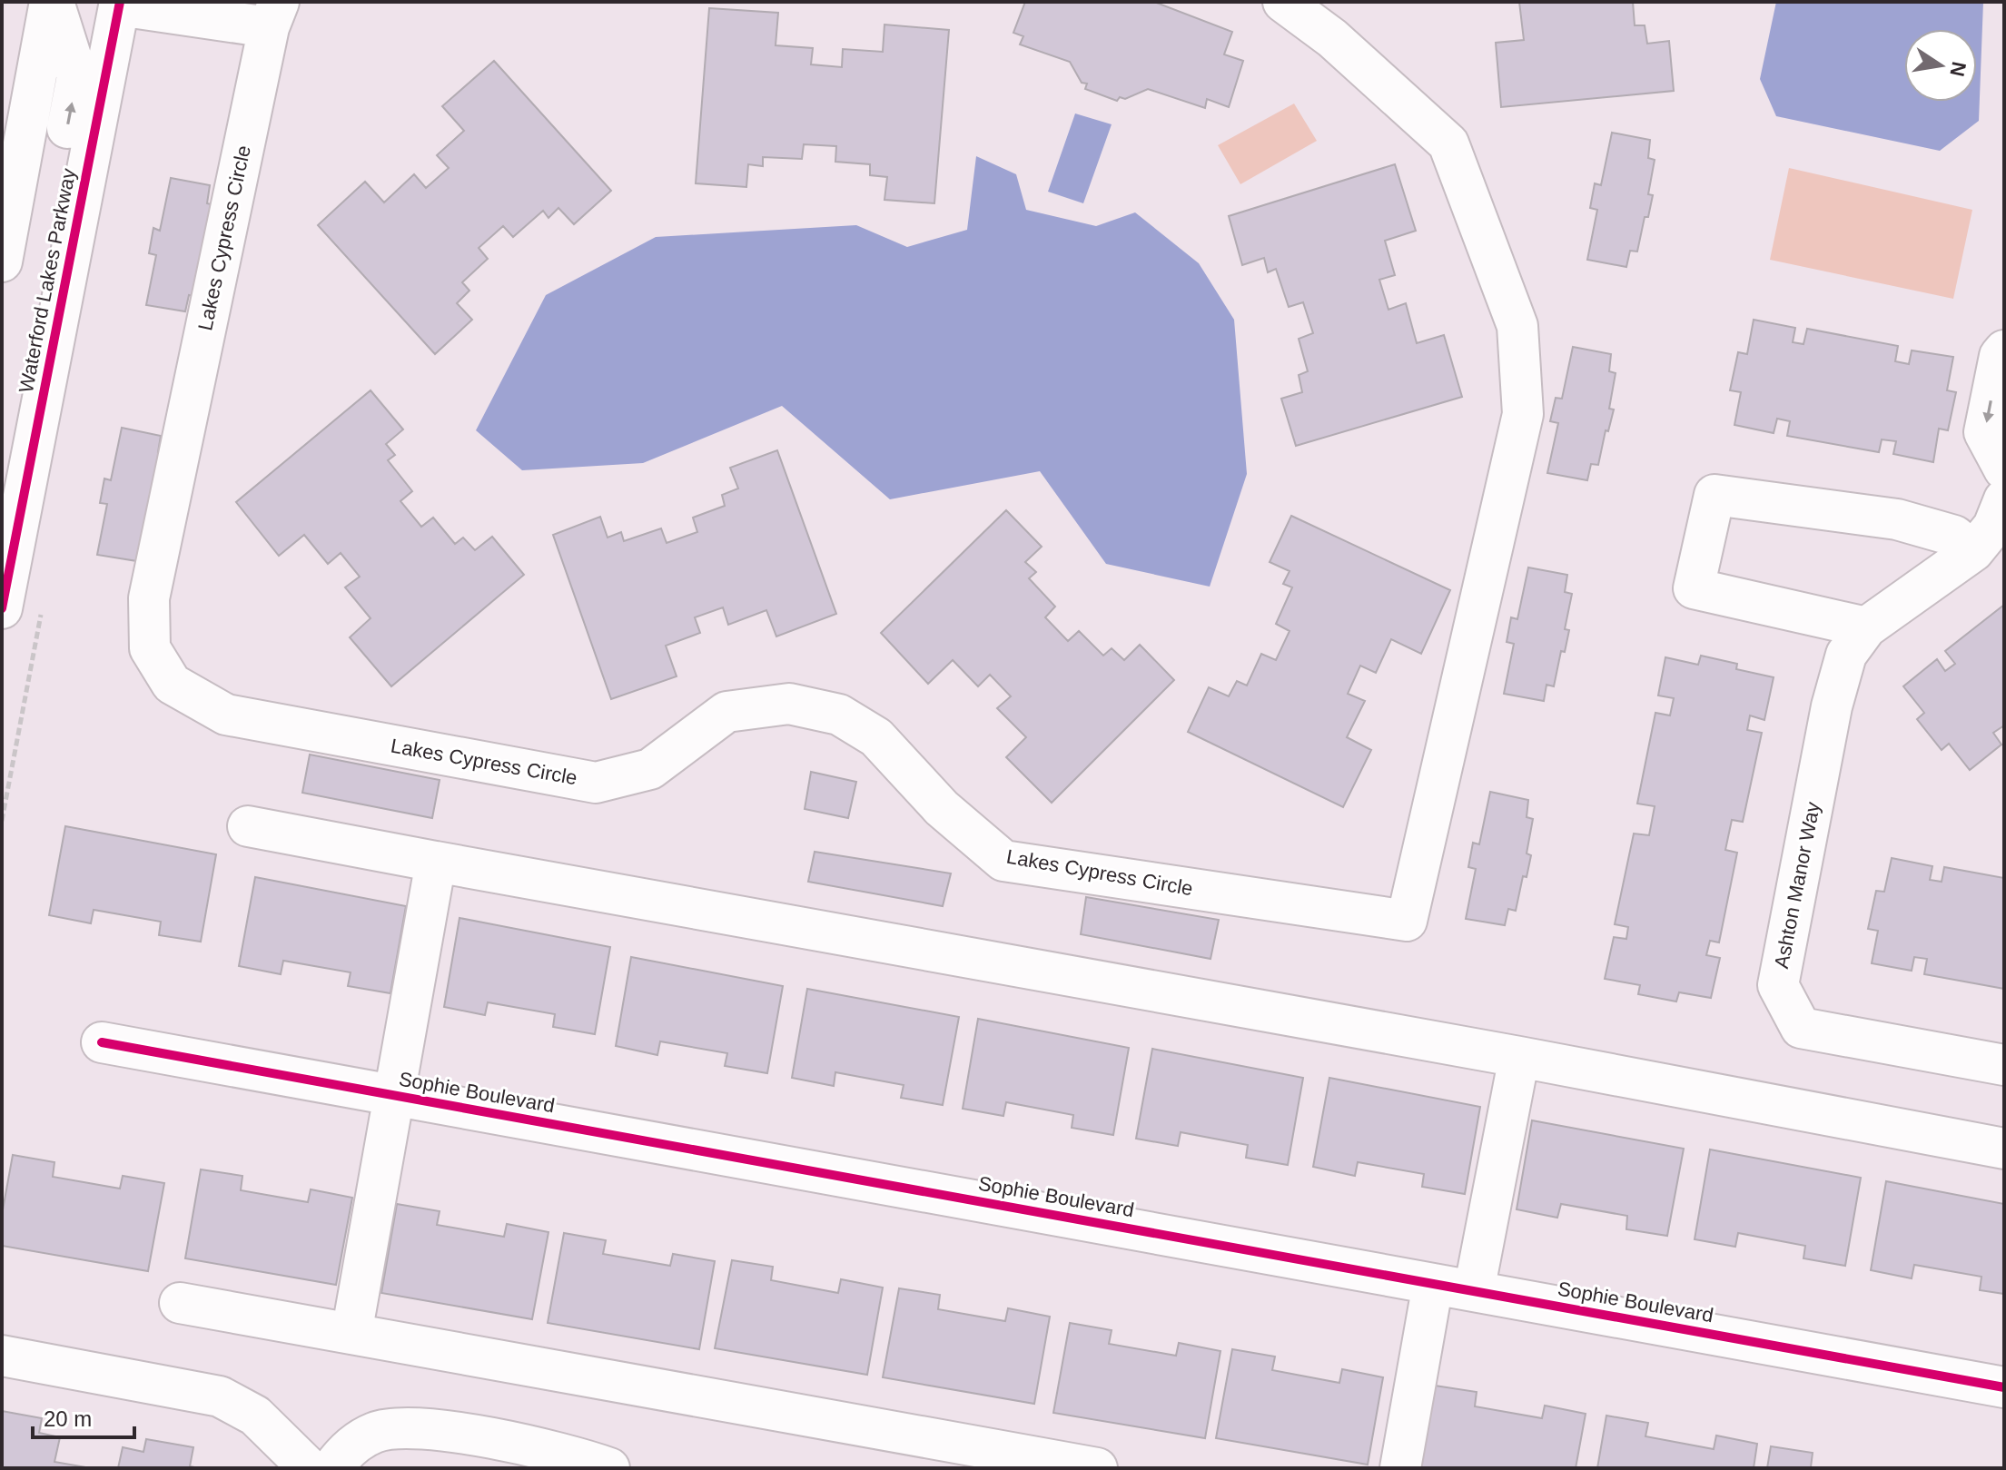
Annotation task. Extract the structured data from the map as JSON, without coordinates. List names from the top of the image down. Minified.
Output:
{"streets":{"street":["Lakes Cypress Circle","Waterford Lakes Parkway","Ashton Manor Way","Sophie Boulevard"]},"scale_bar":"20 m","north":"right"}
